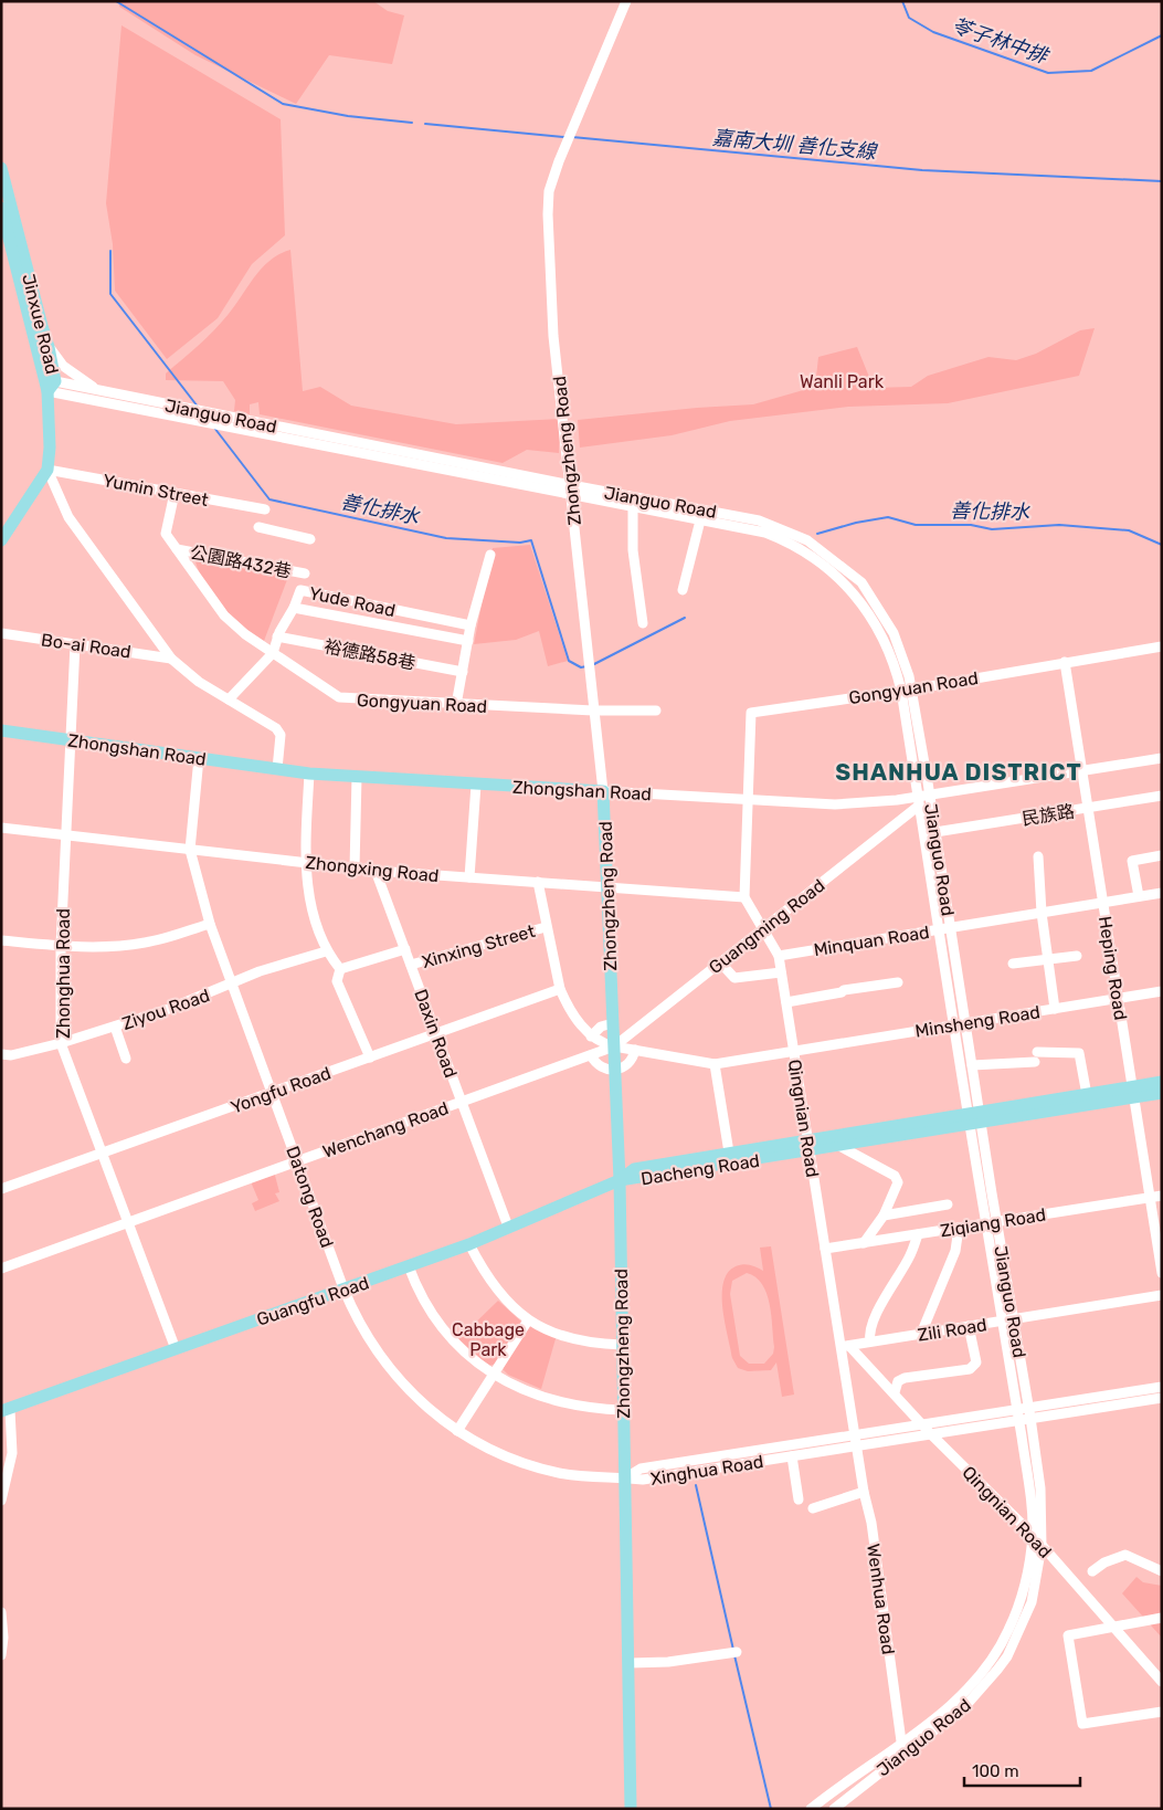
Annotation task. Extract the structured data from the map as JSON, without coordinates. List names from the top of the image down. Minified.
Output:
{"streets":{"main road":["Jinxue Road","Zhongzheng Road","Zhongshan Road","Dacheng Road","Guangfu Road"],"street":["Jianguo Road","Yumin Street","公園路432巷","Yude Road","Bo-ai Road","裕德路58巷","Gongyuan Road","民族路","Zhongxing Road","Guangming Road","Minquan Road","Xinxing Street","Heping Road","Zhonghua Road","Ziyou Road","Minsheng Road","Daxin Road","Yongfu Road","Qingnian Road","Wenchang Road","Datong Road","Ziqiang Road","Zili Road","Xinghua Road","Wenhua Road"]},"crossings":[["Jinxue Road","Jianguo Road"],["Jianguo Road","Zhongzheng Road"],["Jianguo Road","Gongyuan Road"],["Jianguo Road","Zhongshan Road"],["Jianguo Road","民族路"],["Jianguo Road","Guangming Road"],["Jianguo Road","Minquan Road"],["Jianguo Road","Minsheng Road"],["Jianguo Road","Qingnian Road"],["Jianguo Road","Dacheng Road"],["Jianguo Road","Ziqiang Road"],["Jianguo Road","Zili Road"],["Jianguo Road","Xinghua Road"],["Jianguo Road","Wenhua Road"],["Zhongzheng Road","Gongyuan Road"],["Zhongzheng Road","Zhongshan Road"],["Zhongzheng Road","Zhongxing Road"],["Zhongzheng Road","Guangming Road"],["Zhongzheng Road","Wenchang Road"],["Zhongzheng Road","Dacheng Road"],["Zhongzheng Road","Datong Road"],["Zhongzheng Road","Guangfu Road"],["Zhongzheng Road","Xinghua Road"],["Yumin Street","Gongyuan Road"],["公園路432巷","Gongyuan Road"],["Yude Road","裕德路58巷"],["Yude Road","Gongyuan Road"],["Bo-ai Road","Zhonghua Road"],["Gongyuan Road","Zhongshan Road"],["Gongyuan Road","Heping Road"],["Zhongshan Road","Guangming Road"],["Zhongshan Road","Heping Road"],["Zhongshan Road","Zhonghua Road"],["Zhongshan Road","Datong Road"],["民族路","Heping Road"],["Zhongxing Road","Zhonghua Road"],["Zhongxing Road","Daxin Road"],["Zhongxing Road","Qingnian Road"],["Zhongxing Road","Datong Road"],["Guangming Road","Qingnian Road"],["Guangming Road","Wenchang Road"],["Minquan Road","Heping Road"],["Minquan Road","Qingnian Road"],["Xinxing Street","Daxin Road"],["Heping Road","Minsheng Road"],["Heping Road","Dacheng Road"],["Heping Road","Ziqiang Road"],["Zhonghua Road","Ziyou Road"],["Zhonghua Road","Yongfu Road"],["Zhonghua Road","Wenchang Road"],["Zhonghua Road","Guangfu Road"],["Ziyou Road","Datong Road"],["Minsheng Road","Qingnian Road"],["Daxin Road","Yongfu Road"],["Daxin Road","Wenchang Road"],["Daxin Road","Guangfu Road"],["Yongfu Road","Datong Road"],["Qingnian Road","Dacheng Road"],["Qingnian Road","Ziqiang Road"],["Qingnian Road","Zili Road"],["Qingnian Road","Xinghua Road"],["Qingnian Road","Wenhua Road"],["Wenchang Road","Datong Road"],["Dacheng Road","Guangfu Road"],["Datong Road","Guangfu Road"],["Datong Road","Xinghua Road"],["Xinghua Road","Wenhua Road"]],"districts":["SHANHUA DISTRICT"],"water":["苓子林中排","嘉南大圳 善化支線","善化排水"],"parks":["Wanli Park","Cabbage Park"],"scale_bar":"100 m"}
